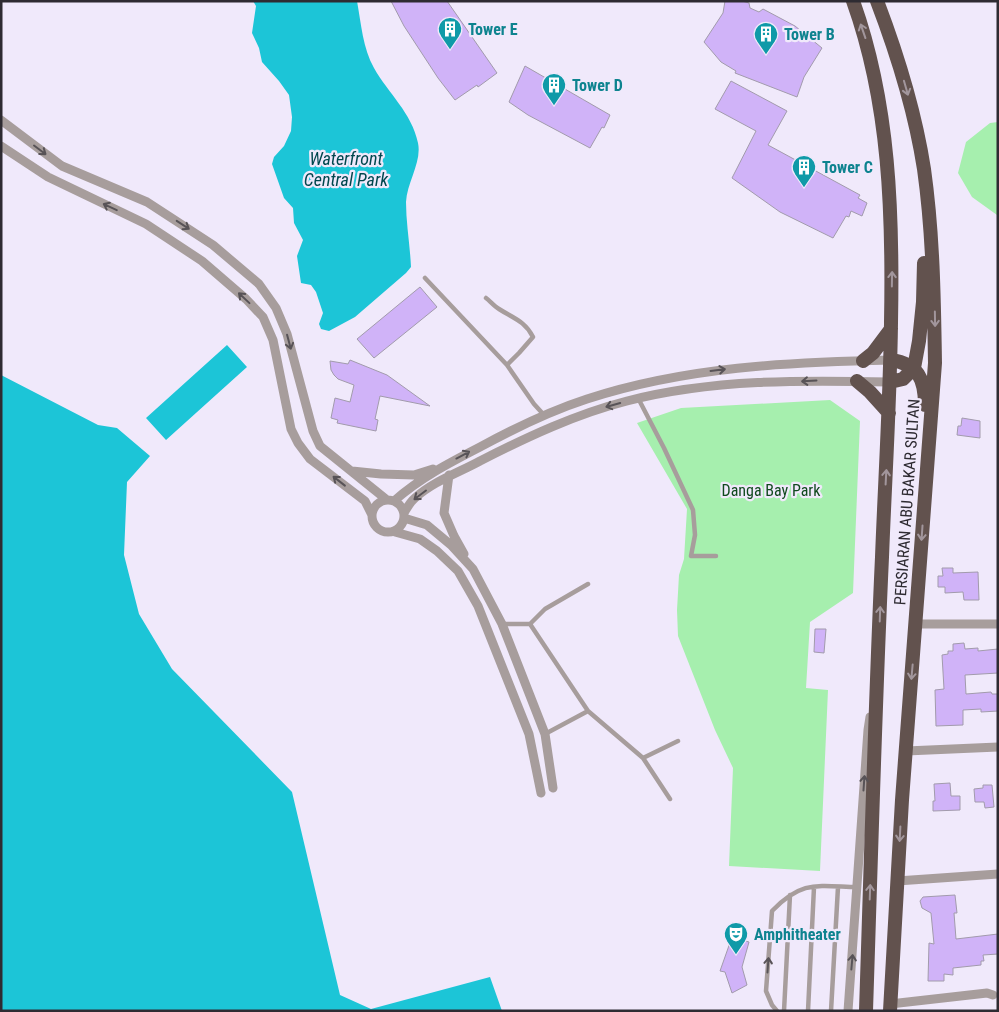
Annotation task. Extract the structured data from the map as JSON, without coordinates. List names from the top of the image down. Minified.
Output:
{"streets":{"highway":["PERSIARAN ABU BAKAR SULTAN"]},"water":["Waterfront Central Park"],"parks":["Danga Bay Park"],"places":{"building":["Tower E","Tower B","Tower D","Tower C"],"theatre":["Amphitheater"]}}
